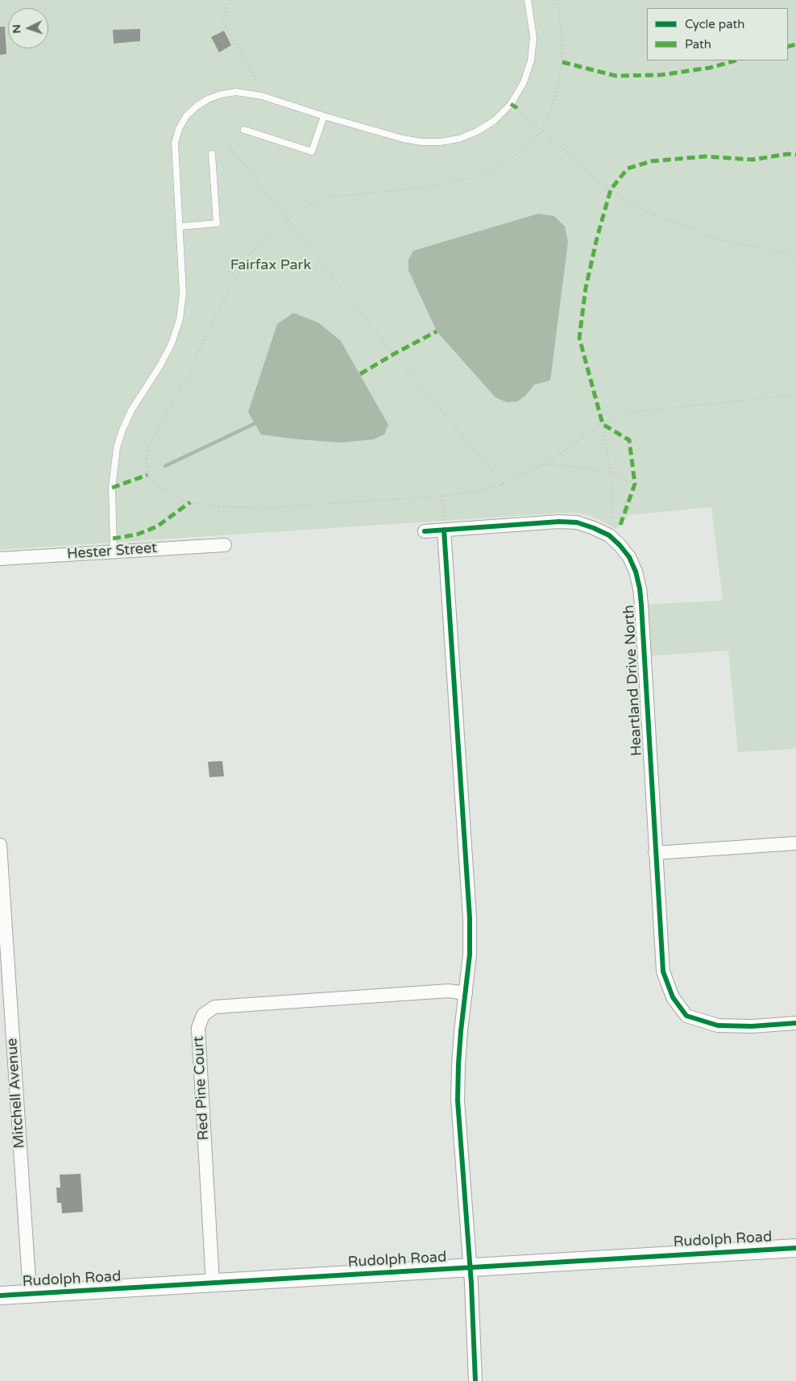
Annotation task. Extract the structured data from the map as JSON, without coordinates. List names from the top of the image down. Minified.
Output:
{"streets":{"street":["Hester Street","Heartland Drive North","Red Pine Court","Mitchell Avenue","Rudolph Road"]},"crossings":[["Red Pine Court","Rudolph Road"],["Mitchell Avenue","Rudolph Road"]],"parks":["Fairfax Park"],"legend":["Cycle path","Path"],"north":"left"}
